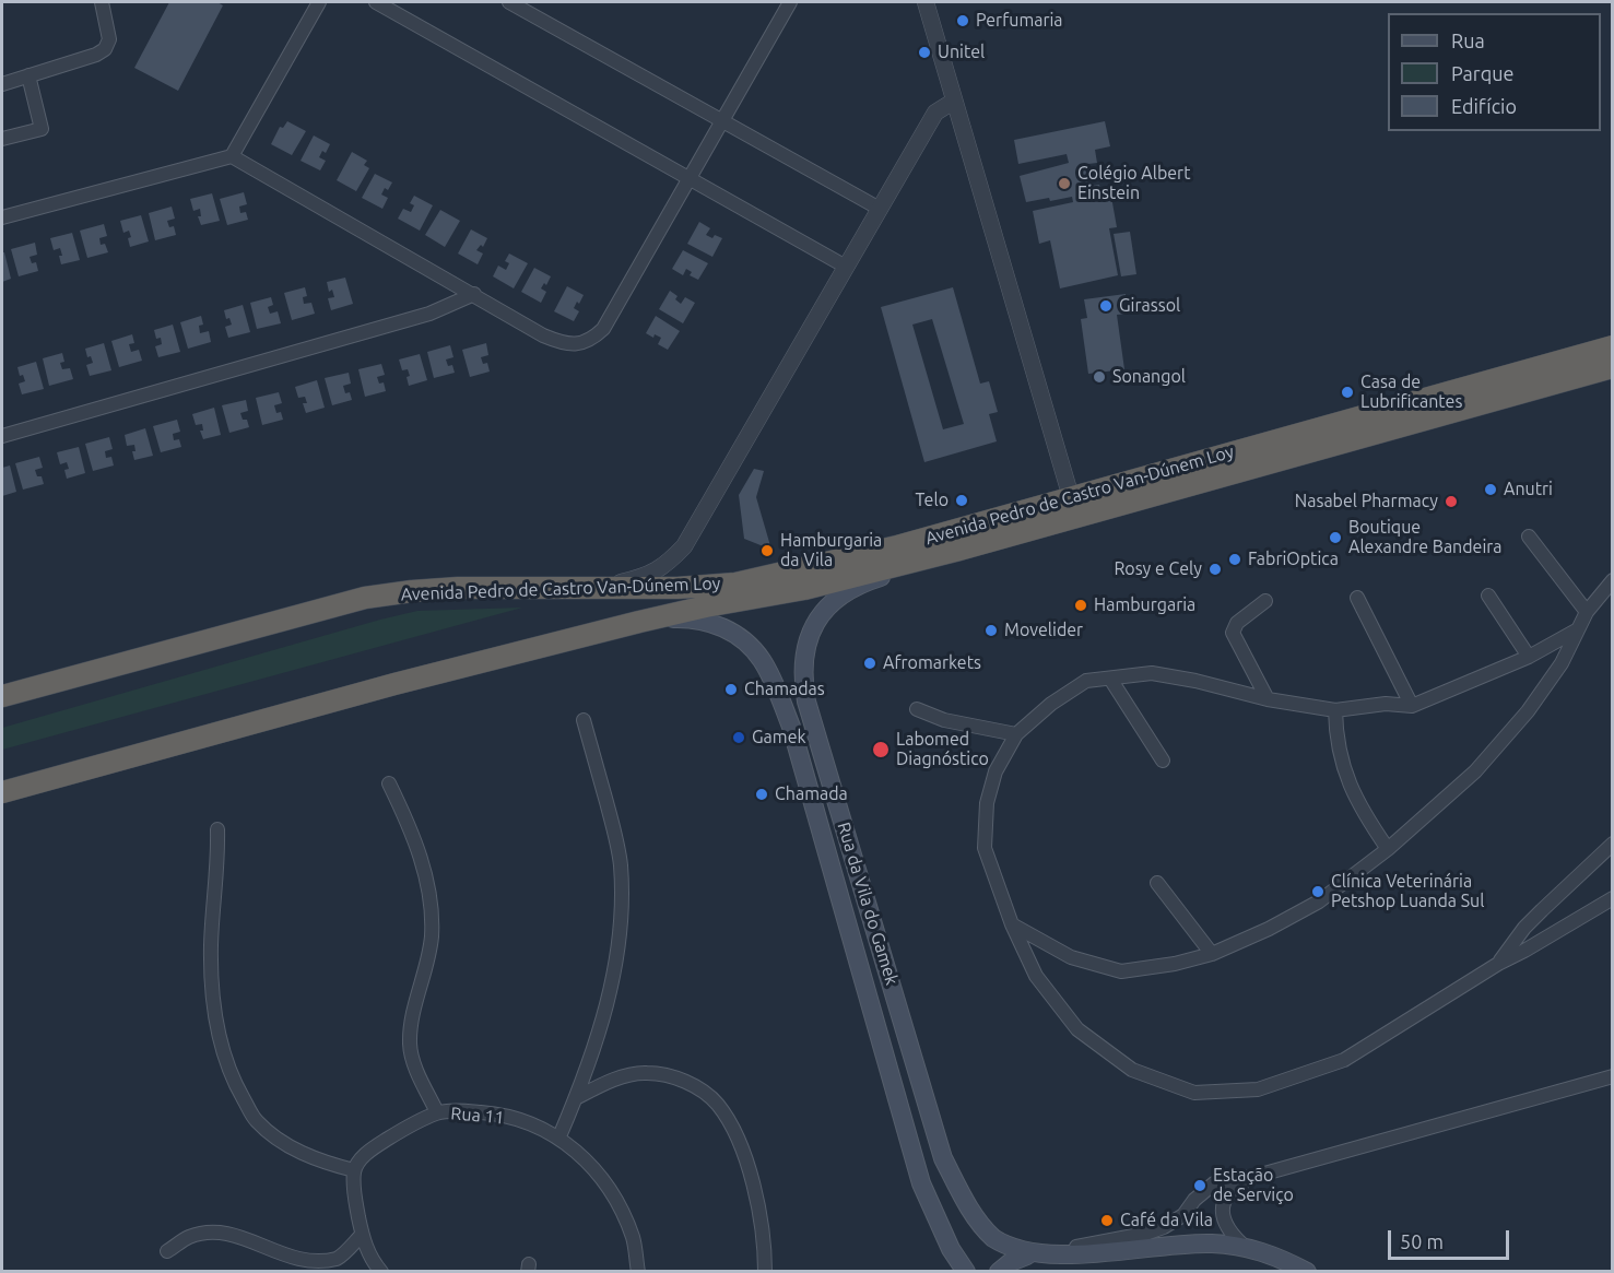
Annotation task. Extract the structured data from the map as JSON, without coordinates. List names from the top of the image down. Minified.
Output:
{"streets":{"highway":["Avenida Pedro de Castro Van-Dúnem Loy"],"main road":["Rua da Vila do Gamek"],"street":["Rua 11"]},"crossings":[["Avenida Pedro de Castro Van-Dúnem Loy","Rua da Vila do Gamek"]],"places":["Perfumaria","Unitel","Colégio Albert Einstein","Girassol","Sonangol","Casa de Lubrificantes","Anutri","Telo","Nasabel Pharmacy","Boutique Alexandre Bandeira","Hamburgaria da Vila","FabriOptica","Rosy e Cely","Hamburgaria","Movelider","Afromarkets","Chamadas","Gamek","Labomed Diagnóstico","Chamada","Clínica Veterinária Petshop Luanda Sul","Estação de Serviço","Café da Vila"],"legend":["Rua","Parque","Edifício"],"scale_bar":"50 m"}
